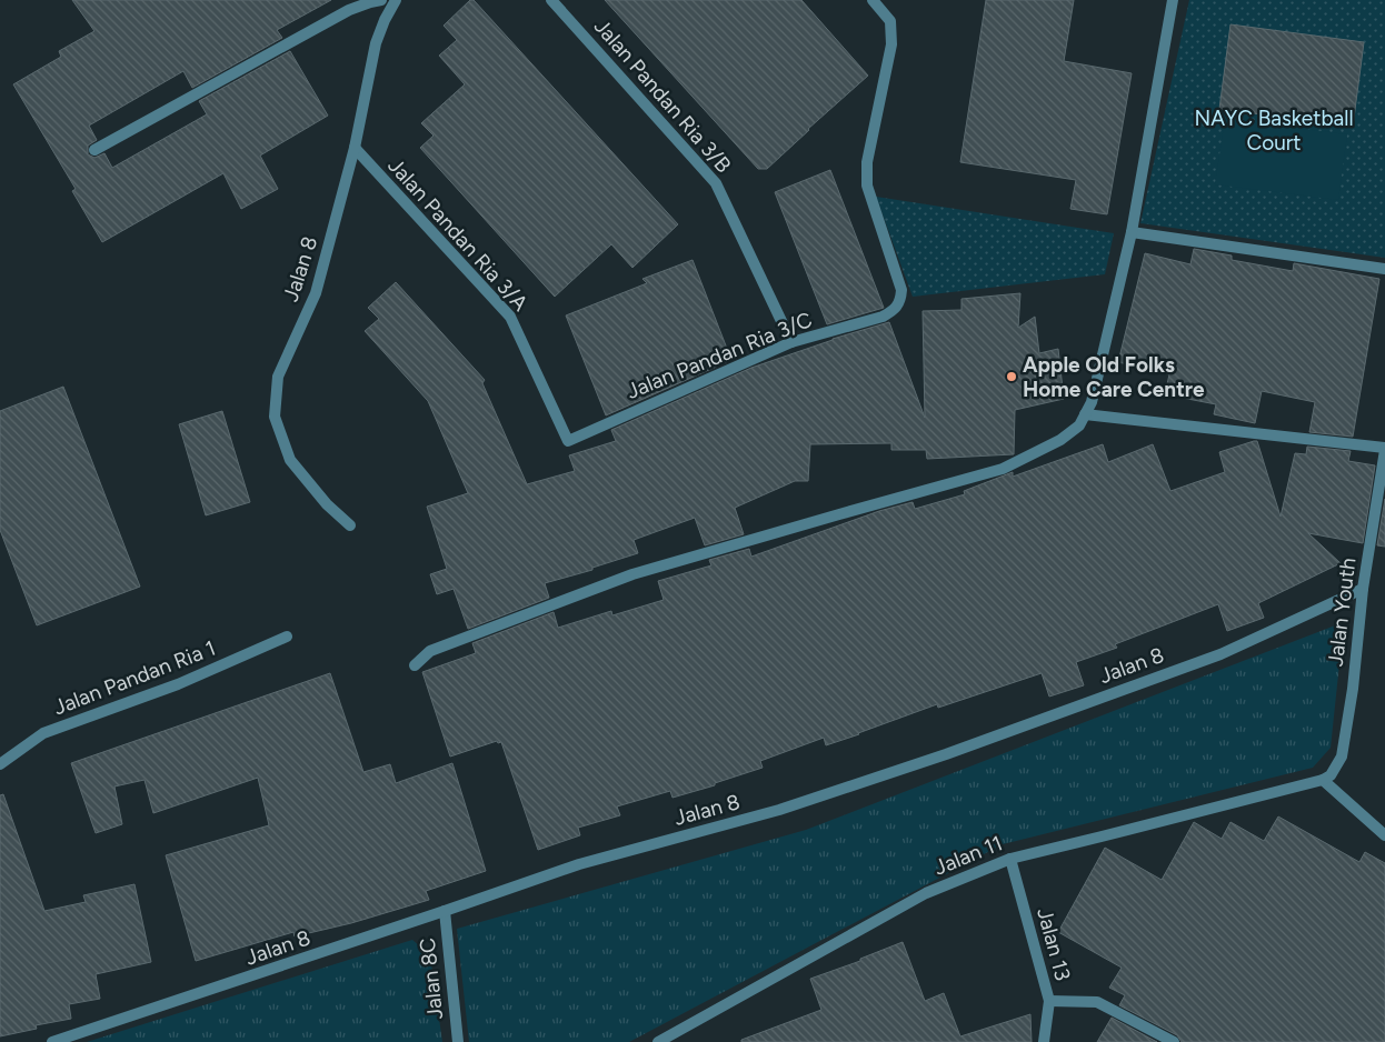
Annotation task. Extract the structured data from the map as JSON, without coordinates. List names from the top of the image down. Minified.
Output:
{"streets":{"street":["Jalan Pandan Ria 3/B","Jalan Pandan Ria 3/A","Jalan 8","Jalan Pandan Ria 3/C","Jalan Youth","Jalan Pandan Ria 1","Jalan 11","Jalan 13","Jalan 8C"]},"crossings":[["Jalan Pandan Ria 3/B","Jalan Pandan Ria 3/C"],["Jalan Pandan Ria 3/A","Jalan 8"],["Jalan Pandan Ria 3/A","Jalan Pandan Ria 3/C"],["Jalan 8","Jalan Youth"],["Jalan 8","Jalan 8C"],["Jalan Youth","Jalan 11"],["Jalan 11","Jalan 13"]],"parks":["NAYC Basketball Court"],"places":["Apple Old Folks Home Care Centre"]}
